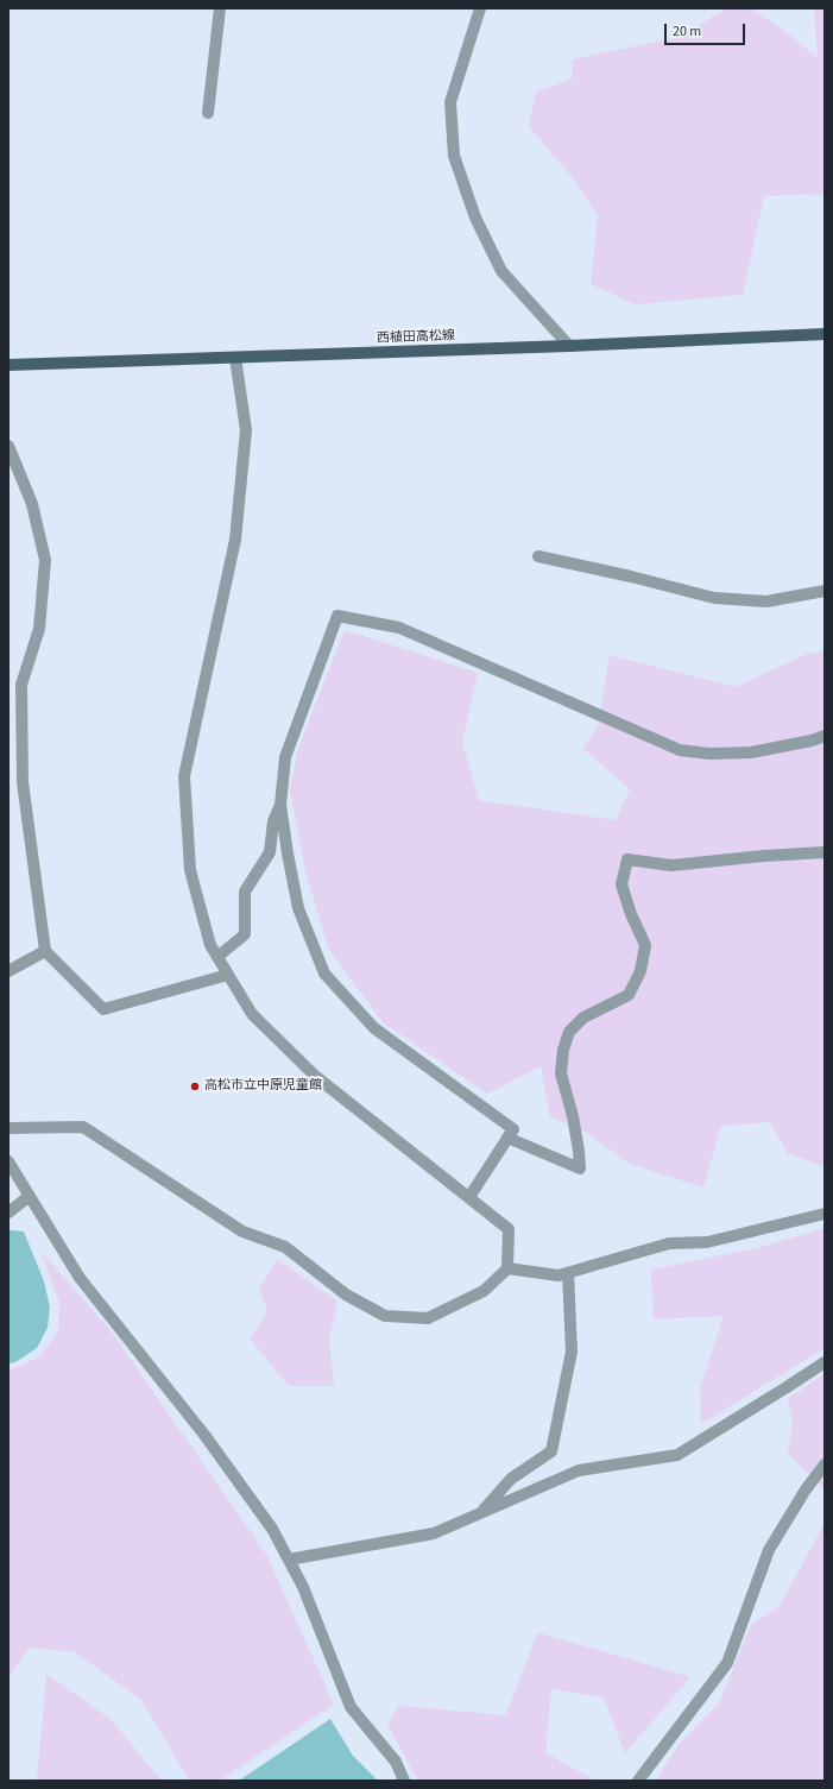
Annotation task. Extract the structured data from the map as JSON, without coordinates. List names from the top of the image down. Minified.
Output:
{"streets":{"main road":["西植田高松線"]},"places":["高松市立中原児童館"],"scale_bar":"20 m"}
